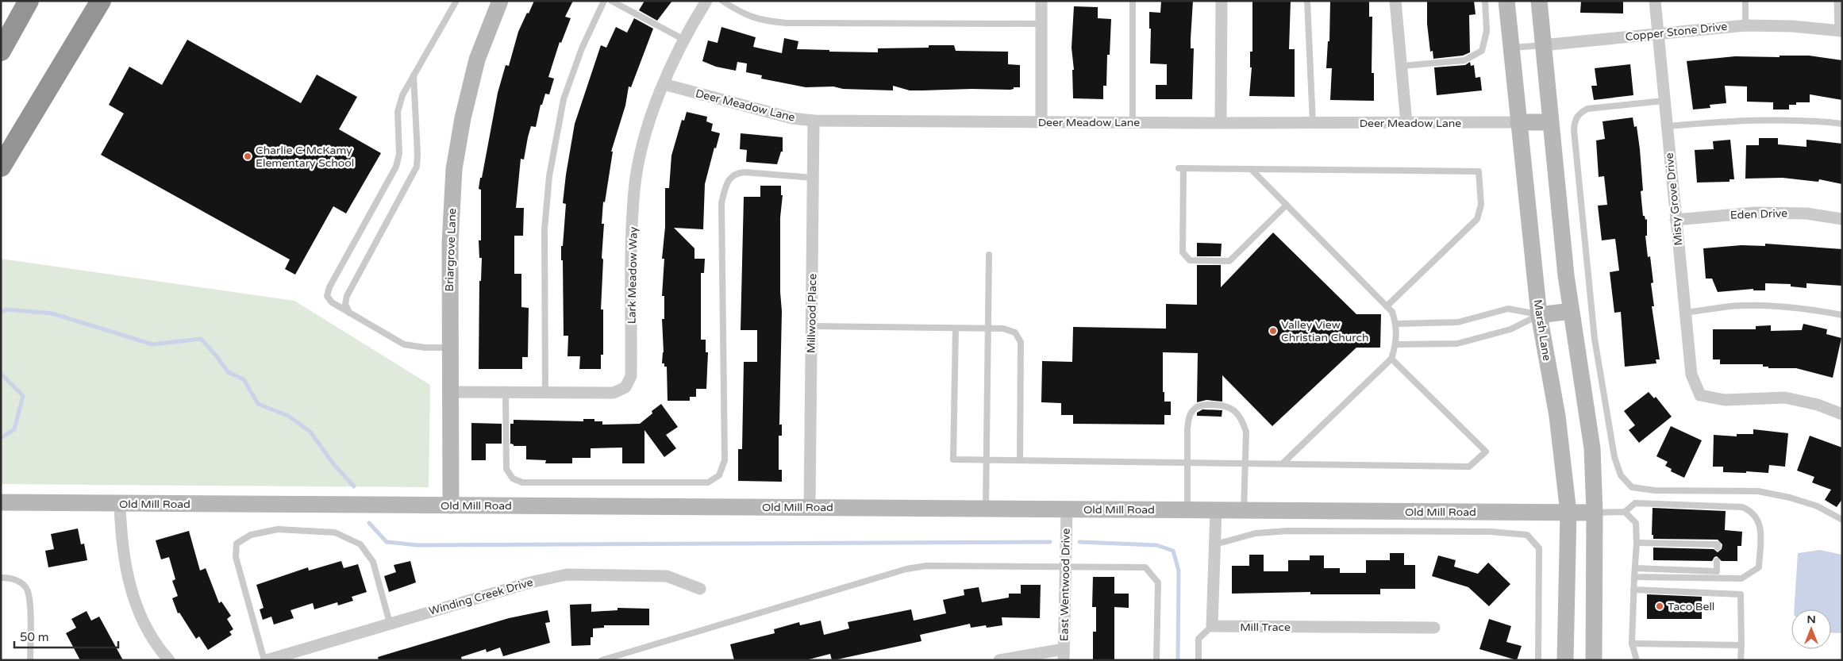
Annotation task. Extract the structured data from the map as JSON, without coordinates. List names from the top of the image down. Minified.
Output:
{"streets":{"street":["Copper Stone Drive","Deer Meadow Lane","Misty Grove Drive","Eden Drive","Briargrove Lane","Lark Meadow Way","Millwood Place","Marsh Lane","Old Mill Road","East Wentwood Drive","Winding Creek Drive","Mill Trace"]},"crossings":[["Copper Stone Drive","Misty Grove Drive"],["Copper Stone Drive","Marsh Lane"],["Deer Meadow Lane","Lark Meadow Way"],["Deer Meadow Lane","Millwood Place"],["Deer Meadow Lane","Marsh Lane"],["Misty Grove Drive","Eden Drive"],["Briargrove Lane","Lark Meadow Way"],["Briargrove Lane","Old Mill Road"],["Millwood Place","Old Mill Road"],["Marsh Lane","Old Mill Road"],["Old Mill Road","East Wentwood Drive"]],"places":["Charlie C McKamy Elementary School","Valley View Christian Church","Taco Bell"],"scale_bar":"50 m","north":"top"}
